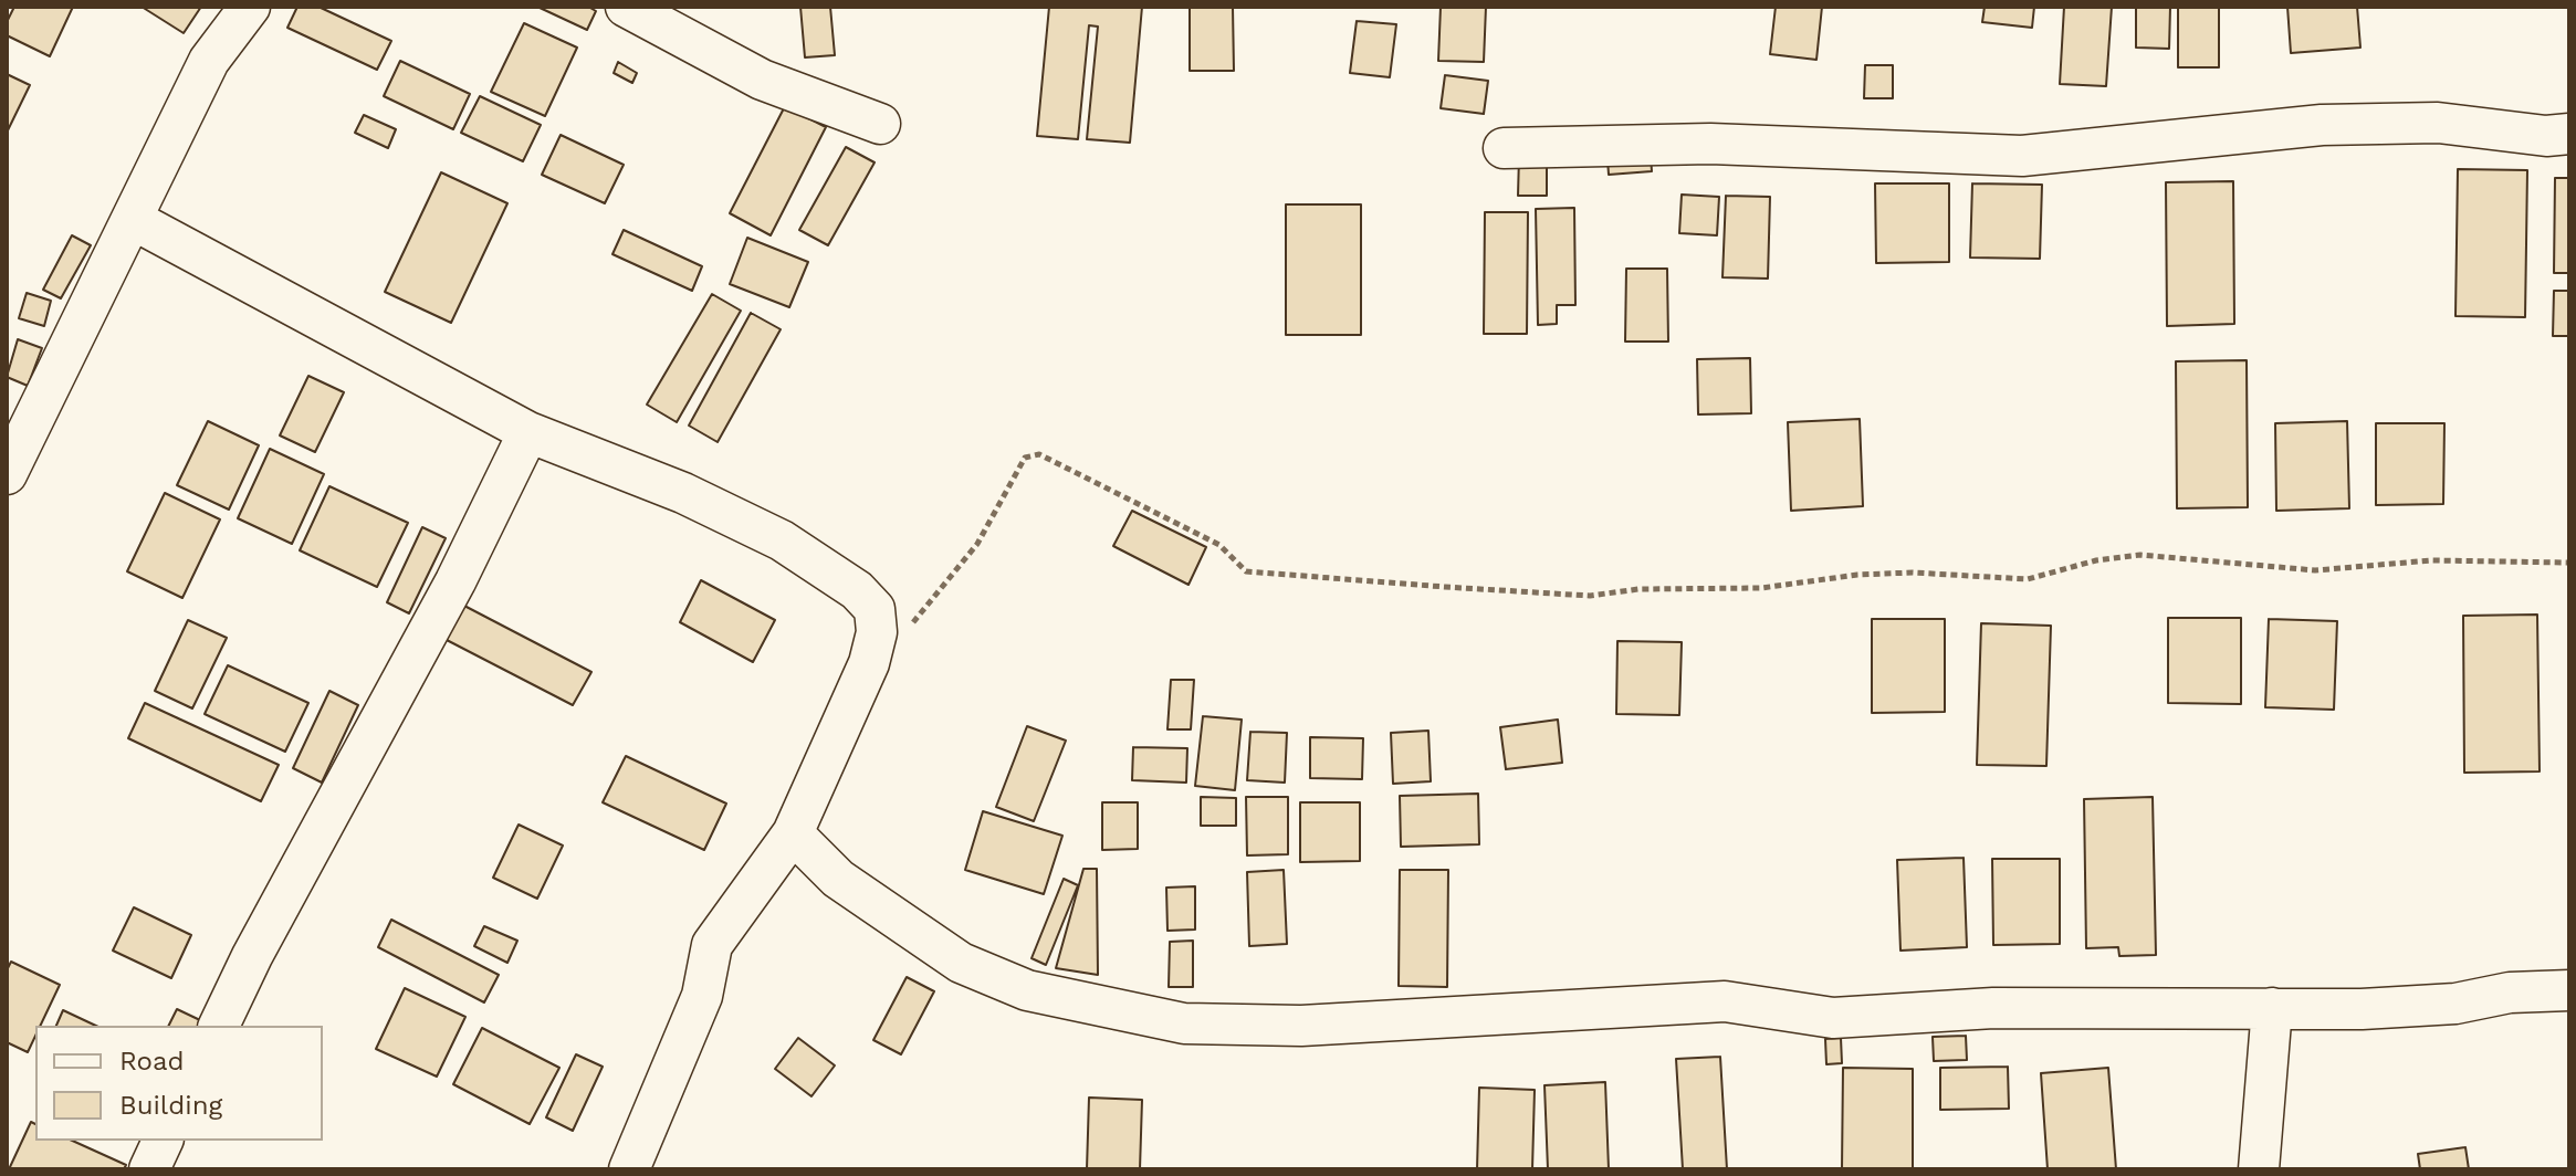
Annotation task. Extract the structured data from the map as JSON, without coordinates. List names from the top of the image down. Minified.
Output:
{"legend":["Road","Building"]}
